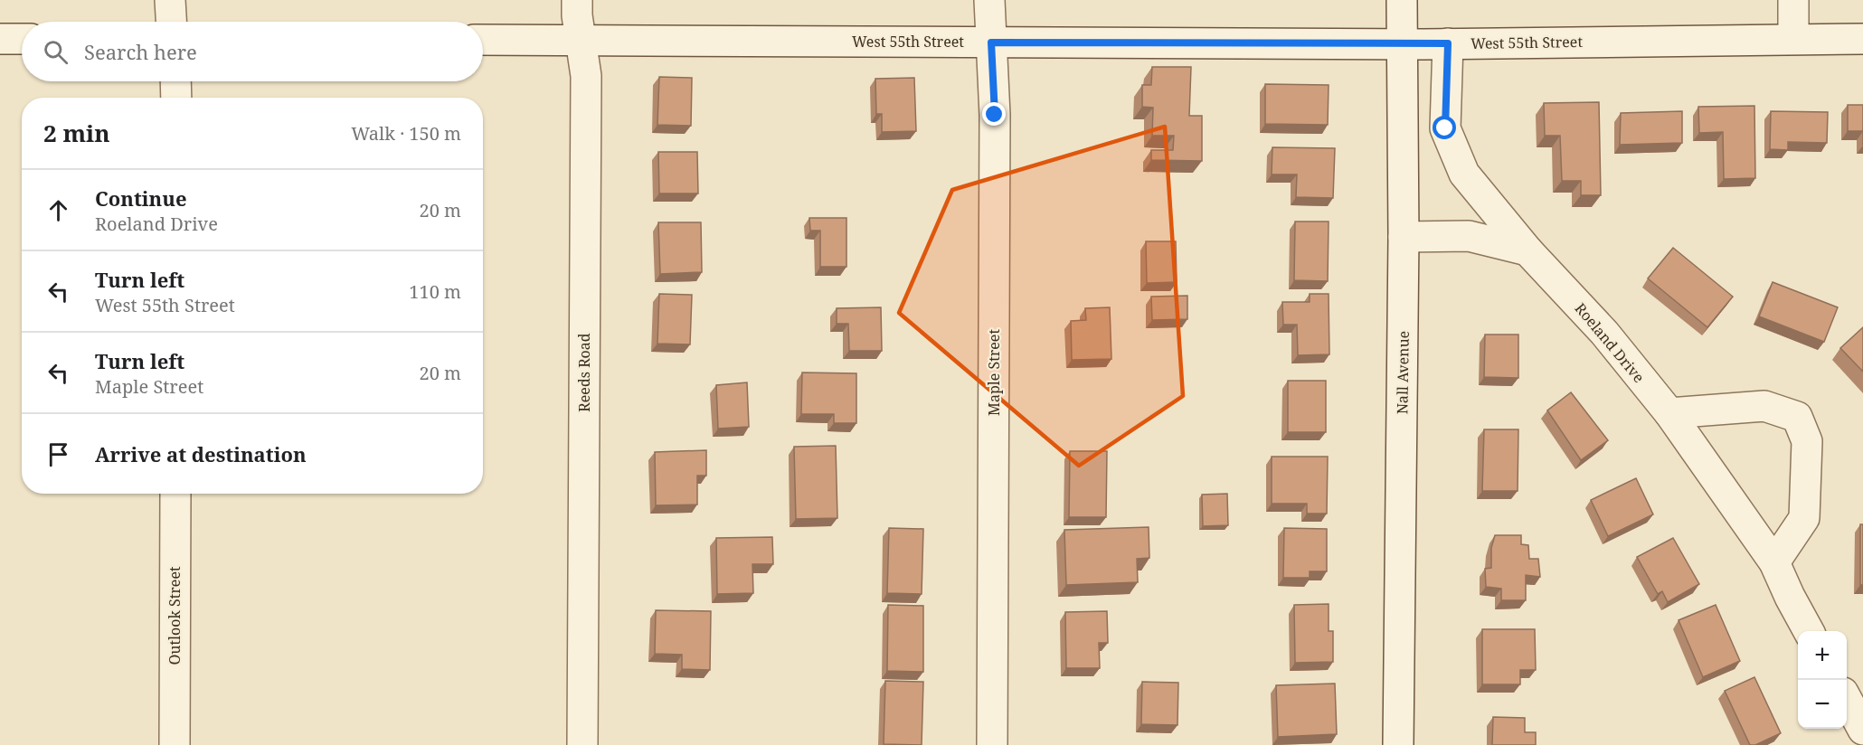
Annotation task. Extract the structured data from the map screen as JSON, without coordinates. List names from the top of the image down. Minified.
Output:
{"streets":{"street":["West 55th Street","Roeland Drive","Reeds Road","Maple Street","Nall Avenue","Outlook Street"]},"crossings":[["West 55th Street","Roeland Drive"],["West 55th Street","Reeds Road"],["West 55th Street","Maple Street"],["West 55th Street","Nall Avenue"]],"page":{"search":"Search here","heading":["2 min","Walk · 150 m"],"list":[["Continue","Roeland Drive","20 m"],["Turn left","West 55th Street","110 m"],["Turn left","Maple Street","20 m"],"Arrive at destination"],"map_buttons":["+","−"]}}
